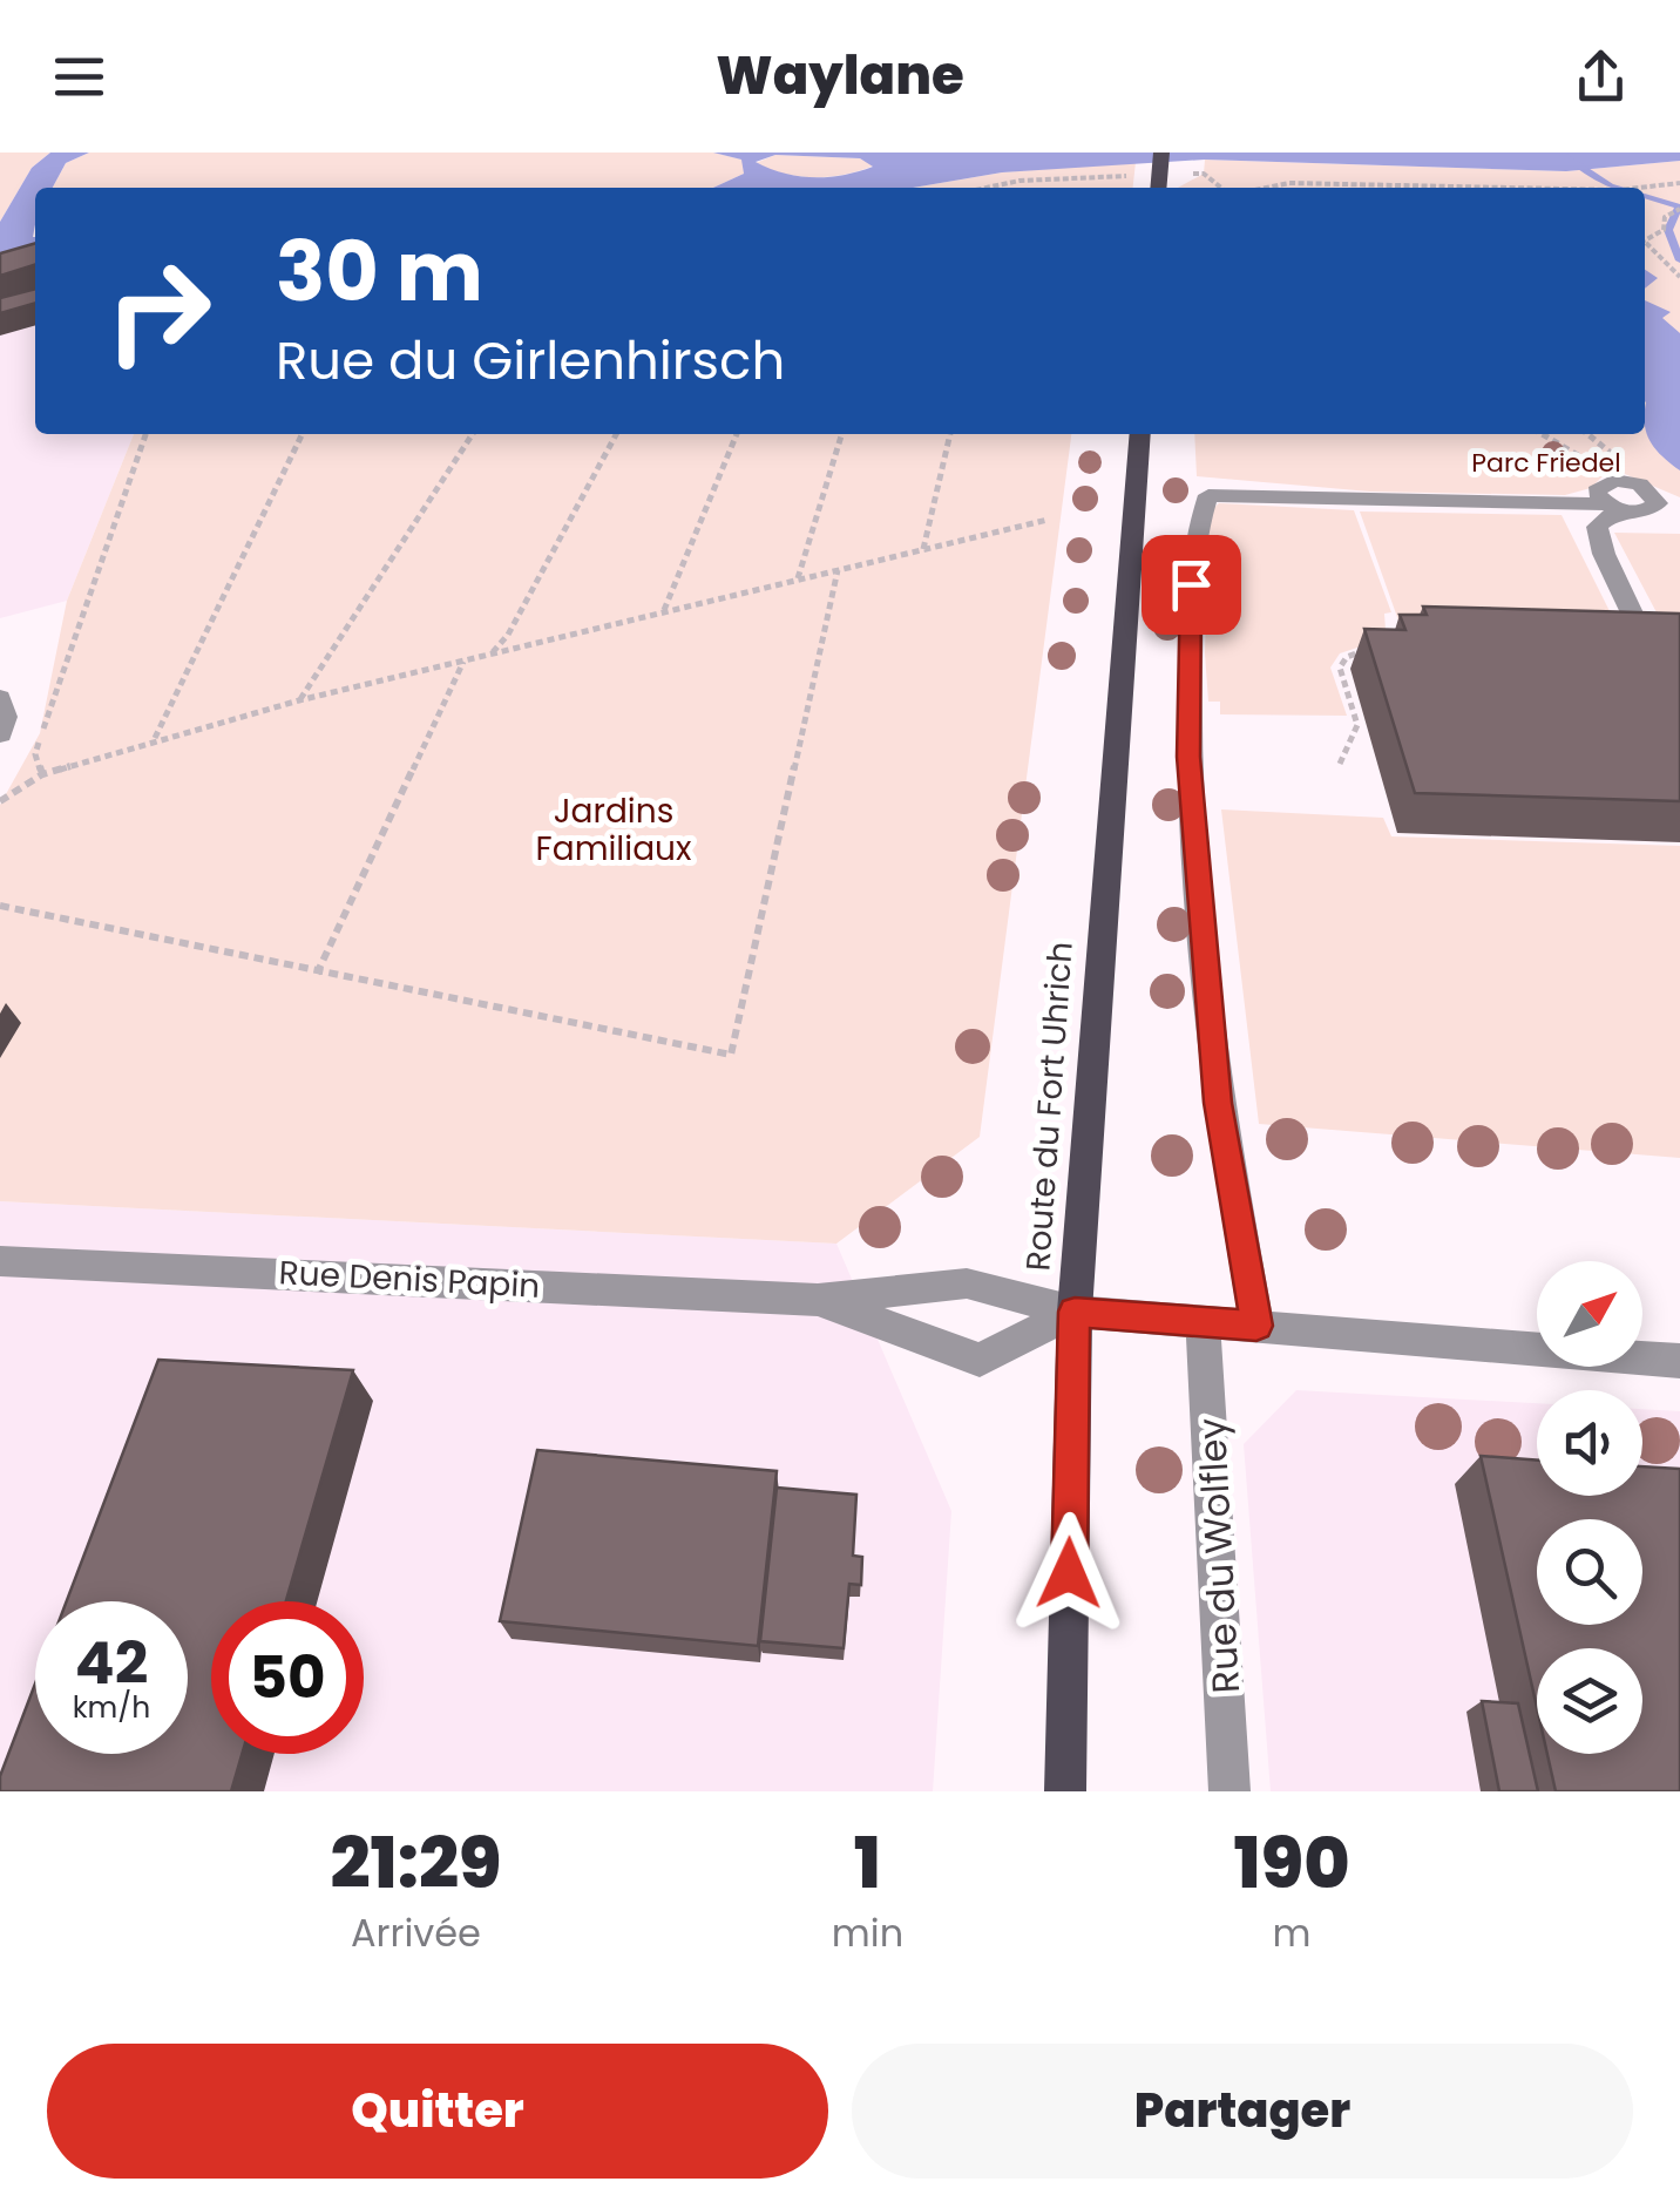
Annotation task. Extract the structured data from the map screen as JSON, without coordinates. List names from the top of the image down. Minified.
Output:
{"streets":{"main road":["Route du Fort Uhrich"],"street":["Rue Denis Papin","Rue du Wolfley"]},"crossings":[["Route du Fort Uhrich","Rue Denis Papin"]],"parks":["Parc Friedel","Jardins Familiaux"],"north":"top right","page":{"header":"Waylane","turn":["30 m","Rue du Girlenhirsch"],"speed":"42 km/h","limit":"50","eta":["21:29","Arrivée","1","min","190","m"],"buttons":["Quitter","Partager"]}}
